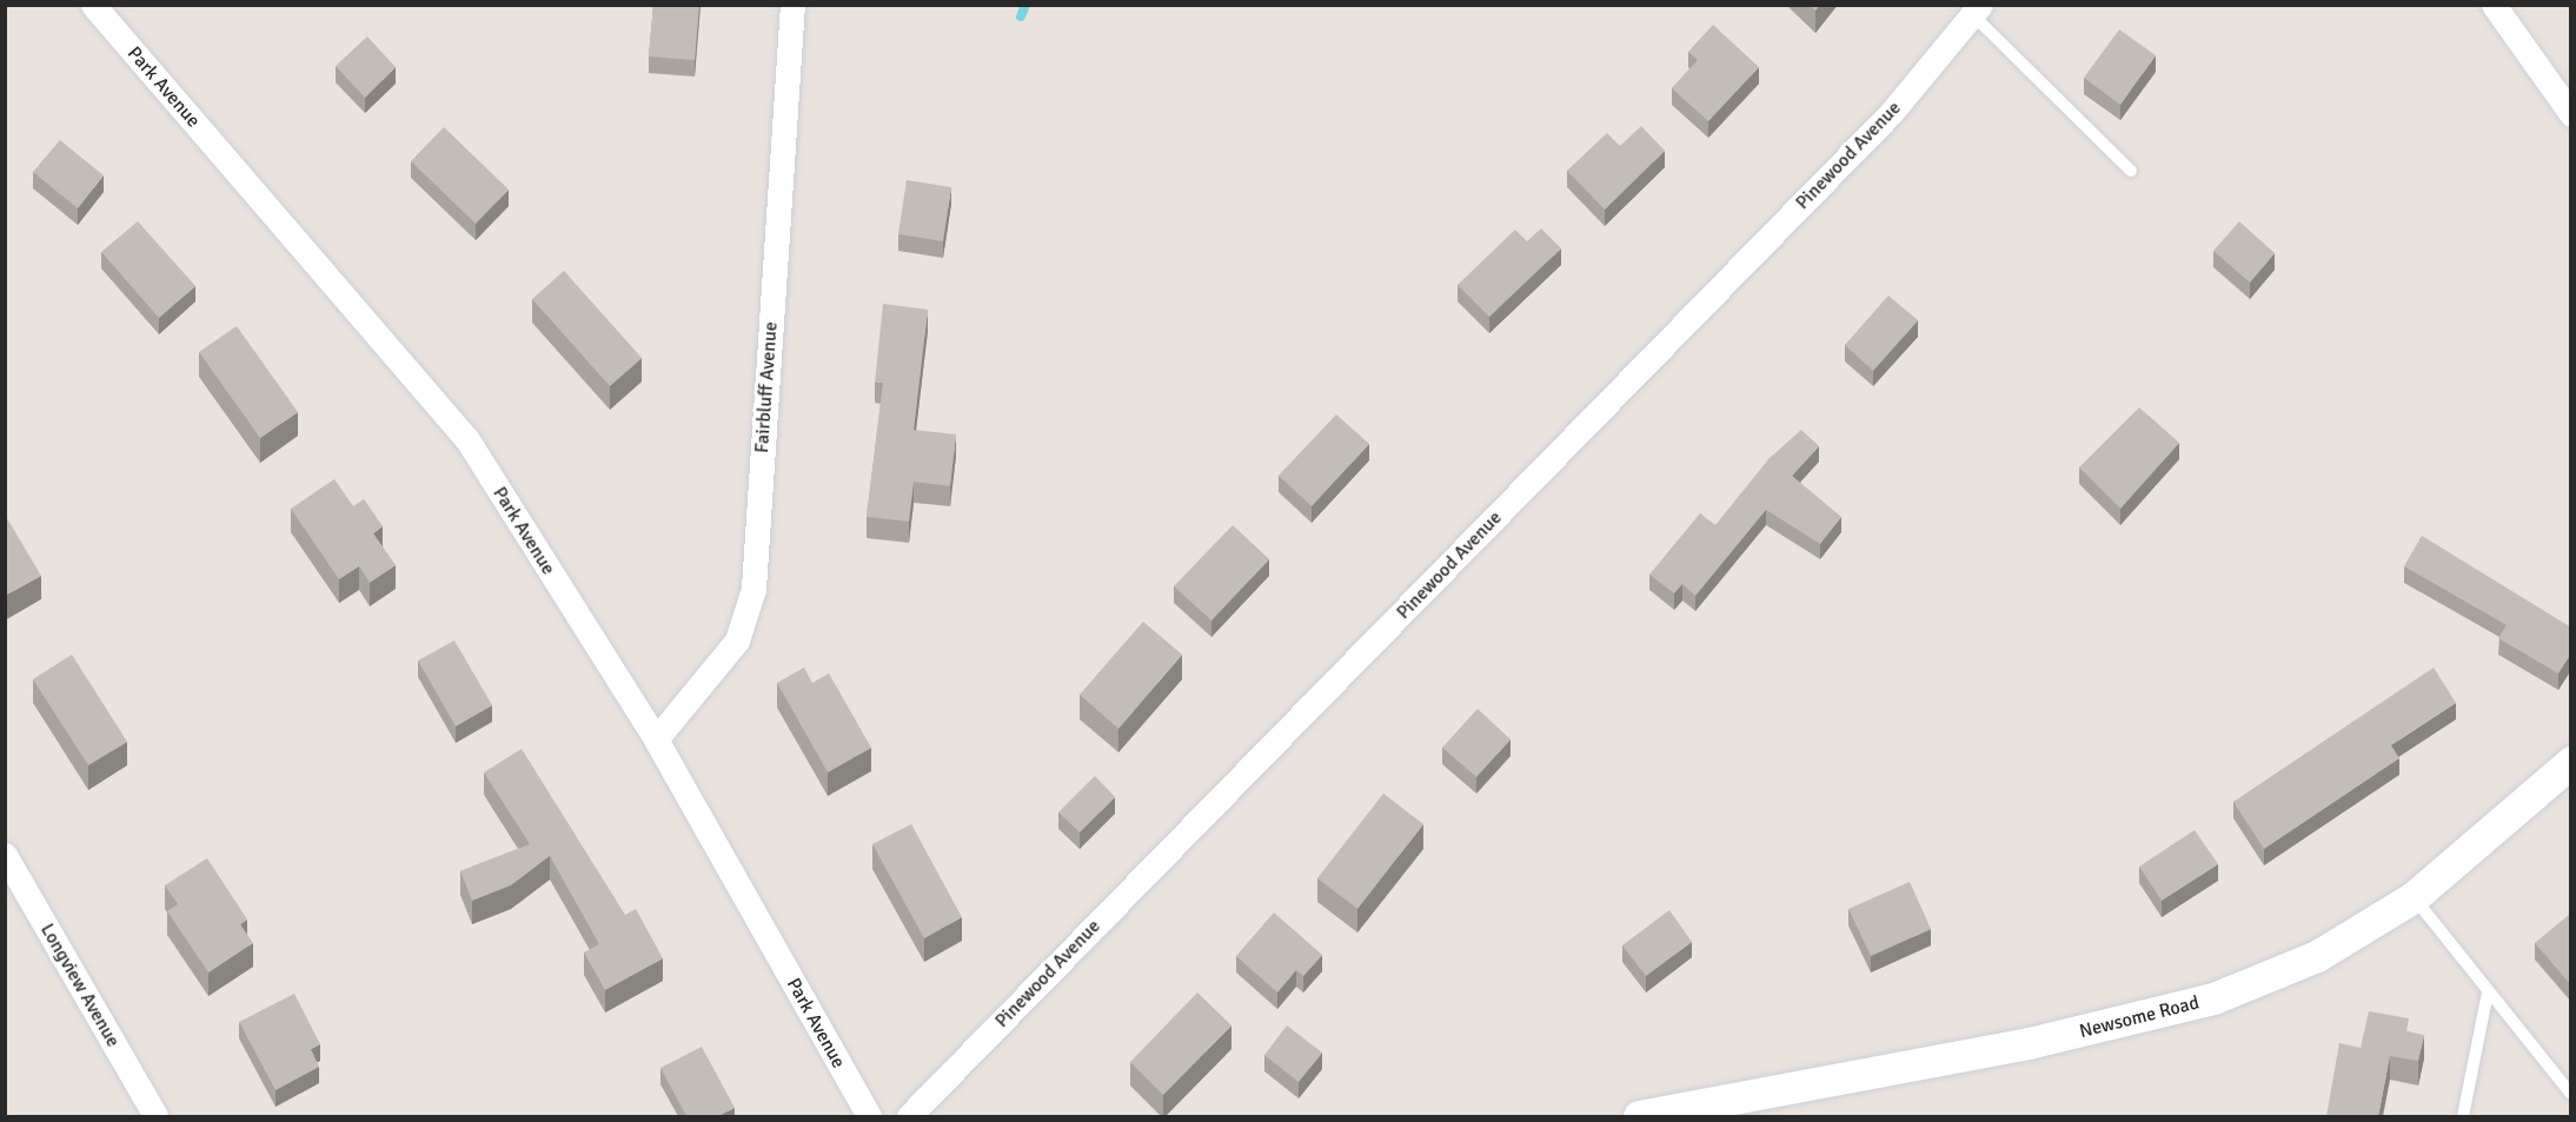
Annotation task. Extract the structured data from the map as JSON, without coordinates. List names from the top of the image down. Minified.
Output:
{"streets":{"street":["Park Avenue","Pinewood Avenue","Fairbluff Avenue","Longview Avenue","Newsome Road"]},"crossings":[["Park Avenue","Fairbluff Avenue"]]}
